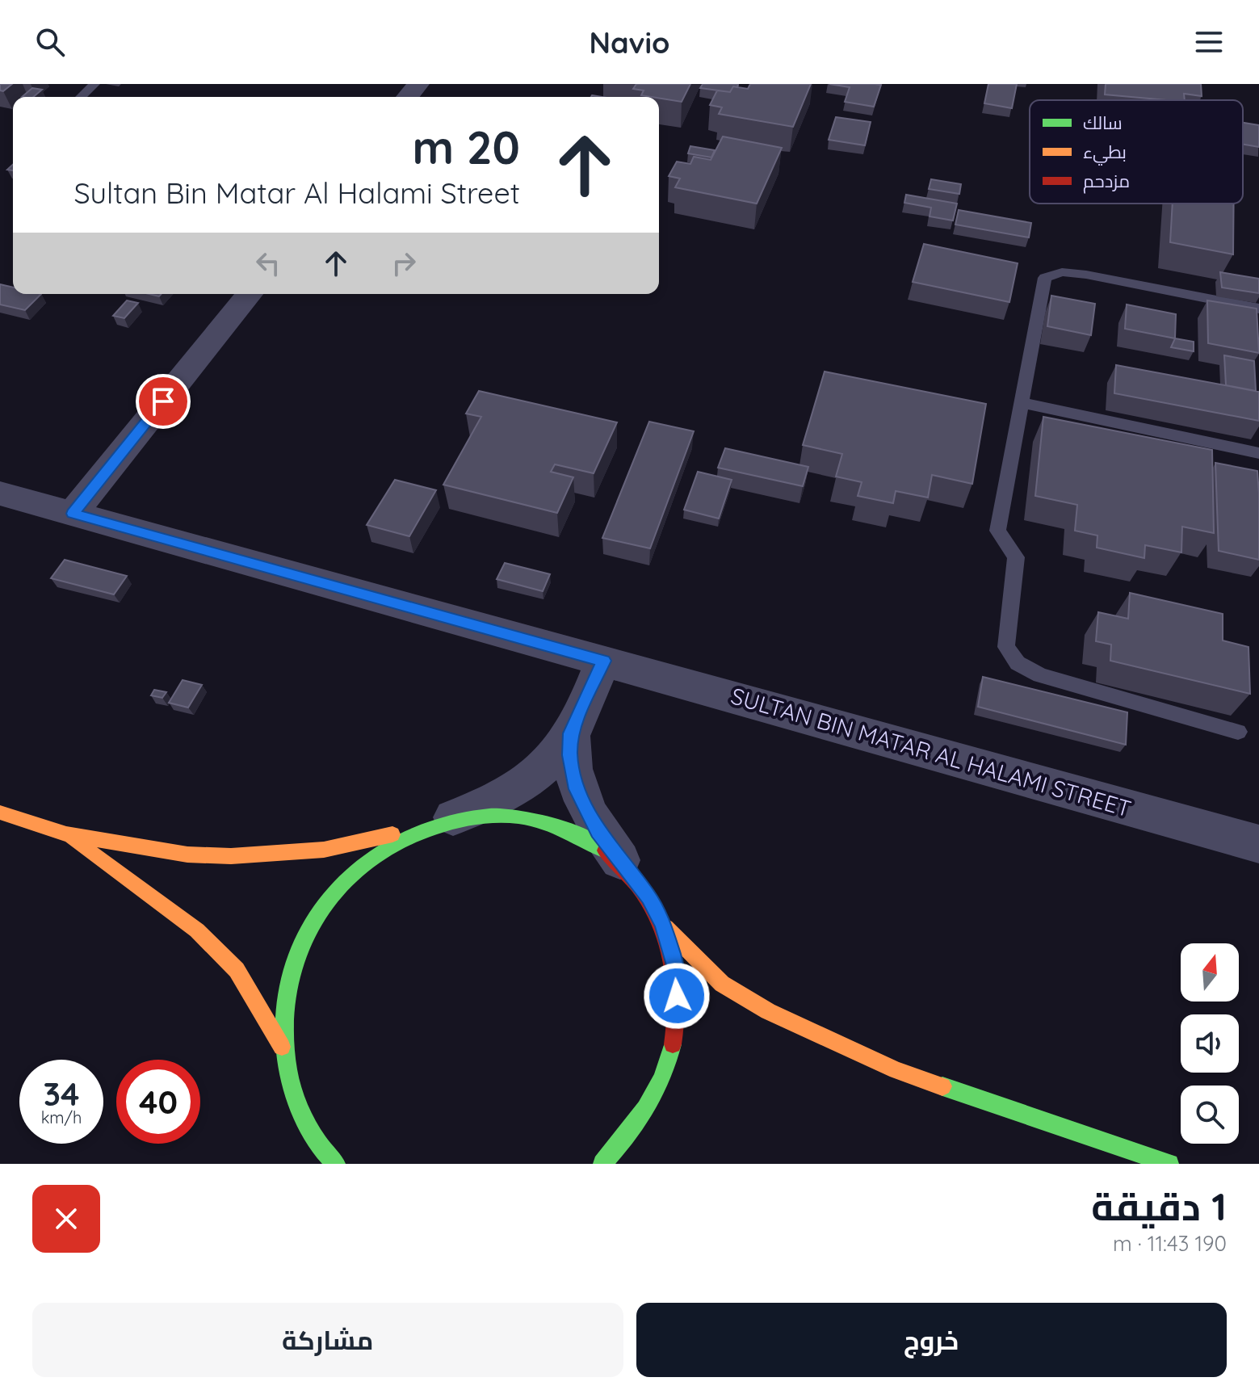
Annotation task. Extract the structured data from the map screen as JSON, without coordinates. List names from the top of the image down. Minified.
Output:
{"streets":{"street":["SULTAN BIN MATAR AL HALAMI STREET"]},"legend":["سالك","بطيء","مزدحم"],"north":"top","page":{"header":"Navio","turn":["20 m","Sultan Bin Matar Al Halami Street"],"speed":"34 km/h","limit":"40","heading":["1 دقيقة","190 m · 11:43"],"buttons":["خروج","مشاركة"]}}
